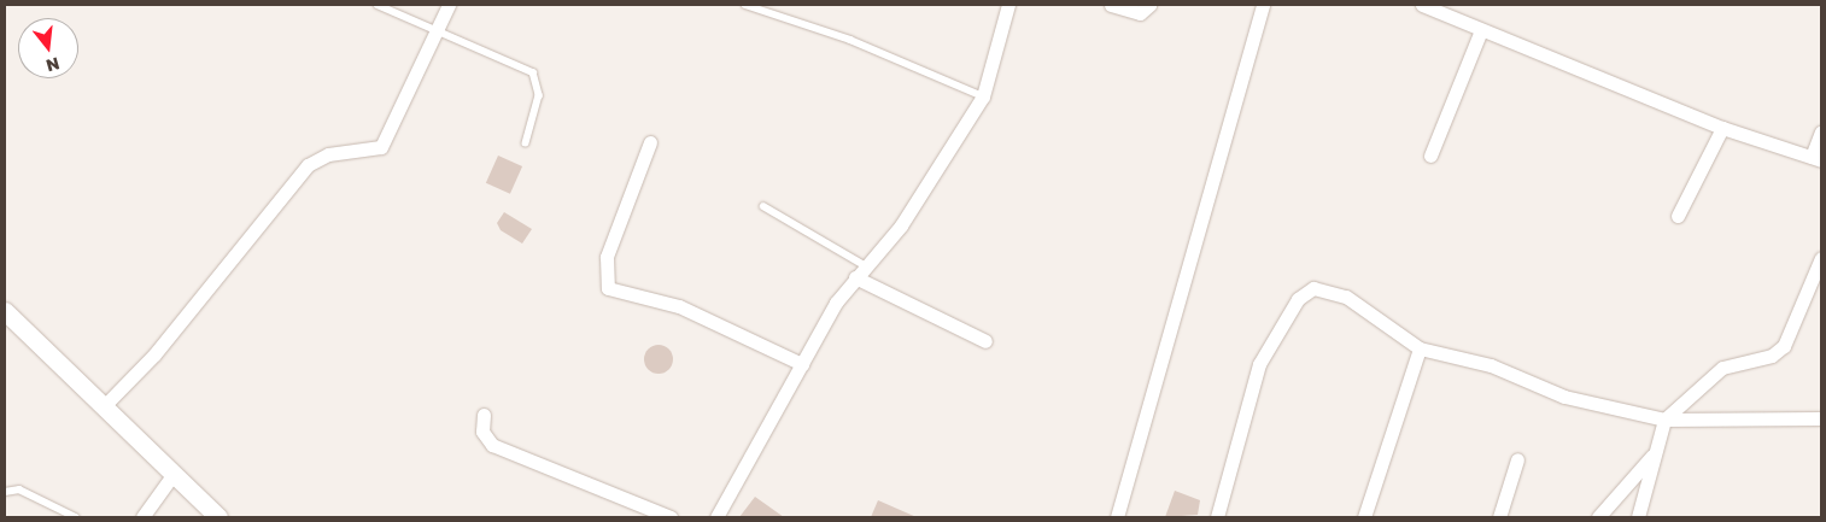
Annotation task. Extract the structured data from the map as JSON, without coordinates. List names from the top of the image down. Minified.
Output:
{"north":"bottom"}
